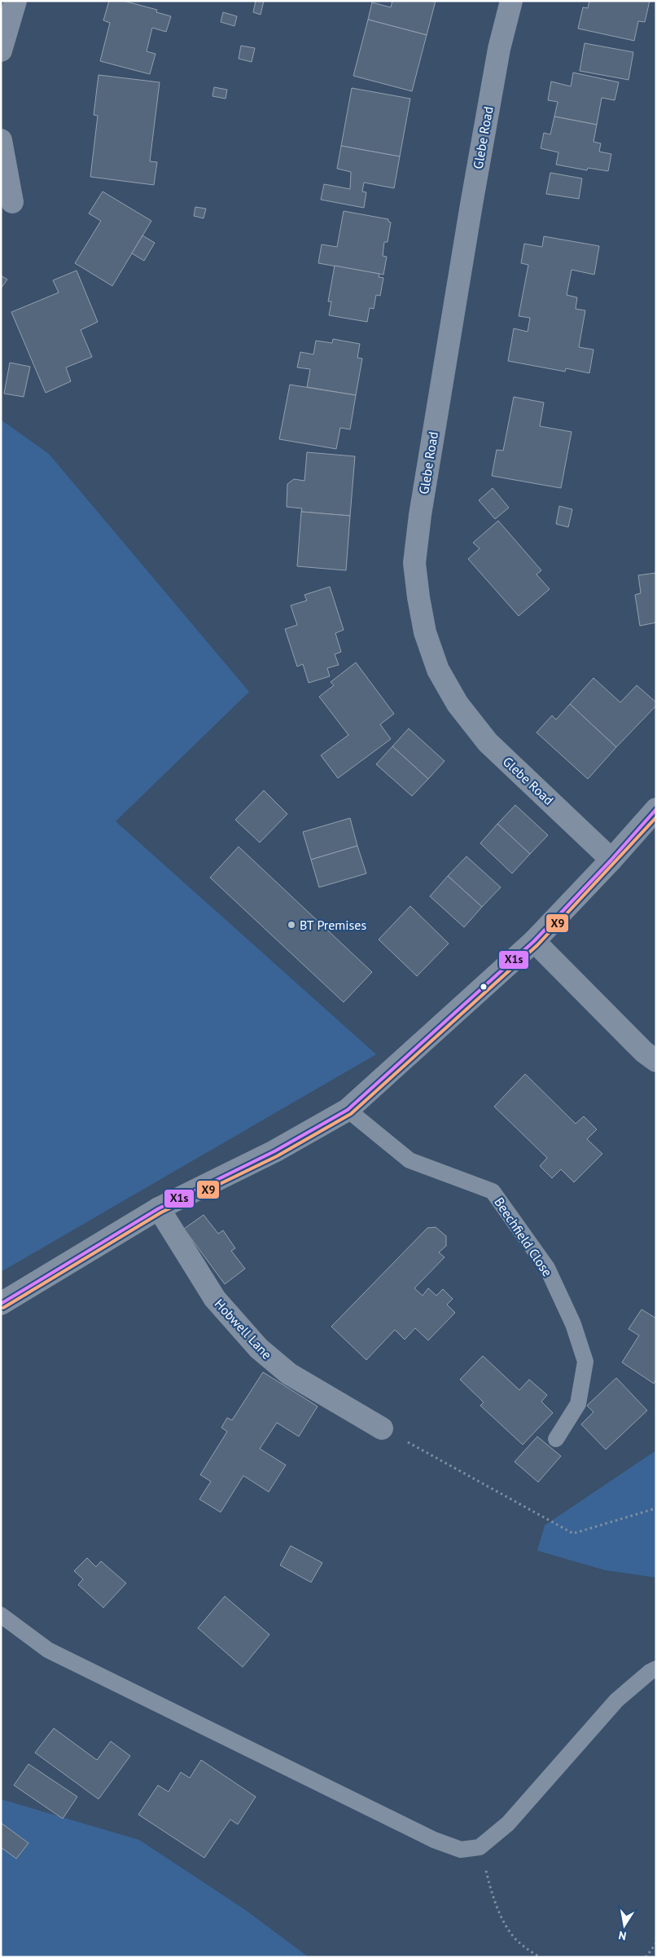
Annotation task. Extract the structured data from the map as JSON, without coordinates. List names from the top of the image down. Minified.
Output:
{"streets":{"street":["Glebe Road","Hobwell Lane"],"lane":["Beechfield Close"]},"places":["BT Premises"],"lines":["transit line X1s","transit line X9"],"north":"bottom"}
